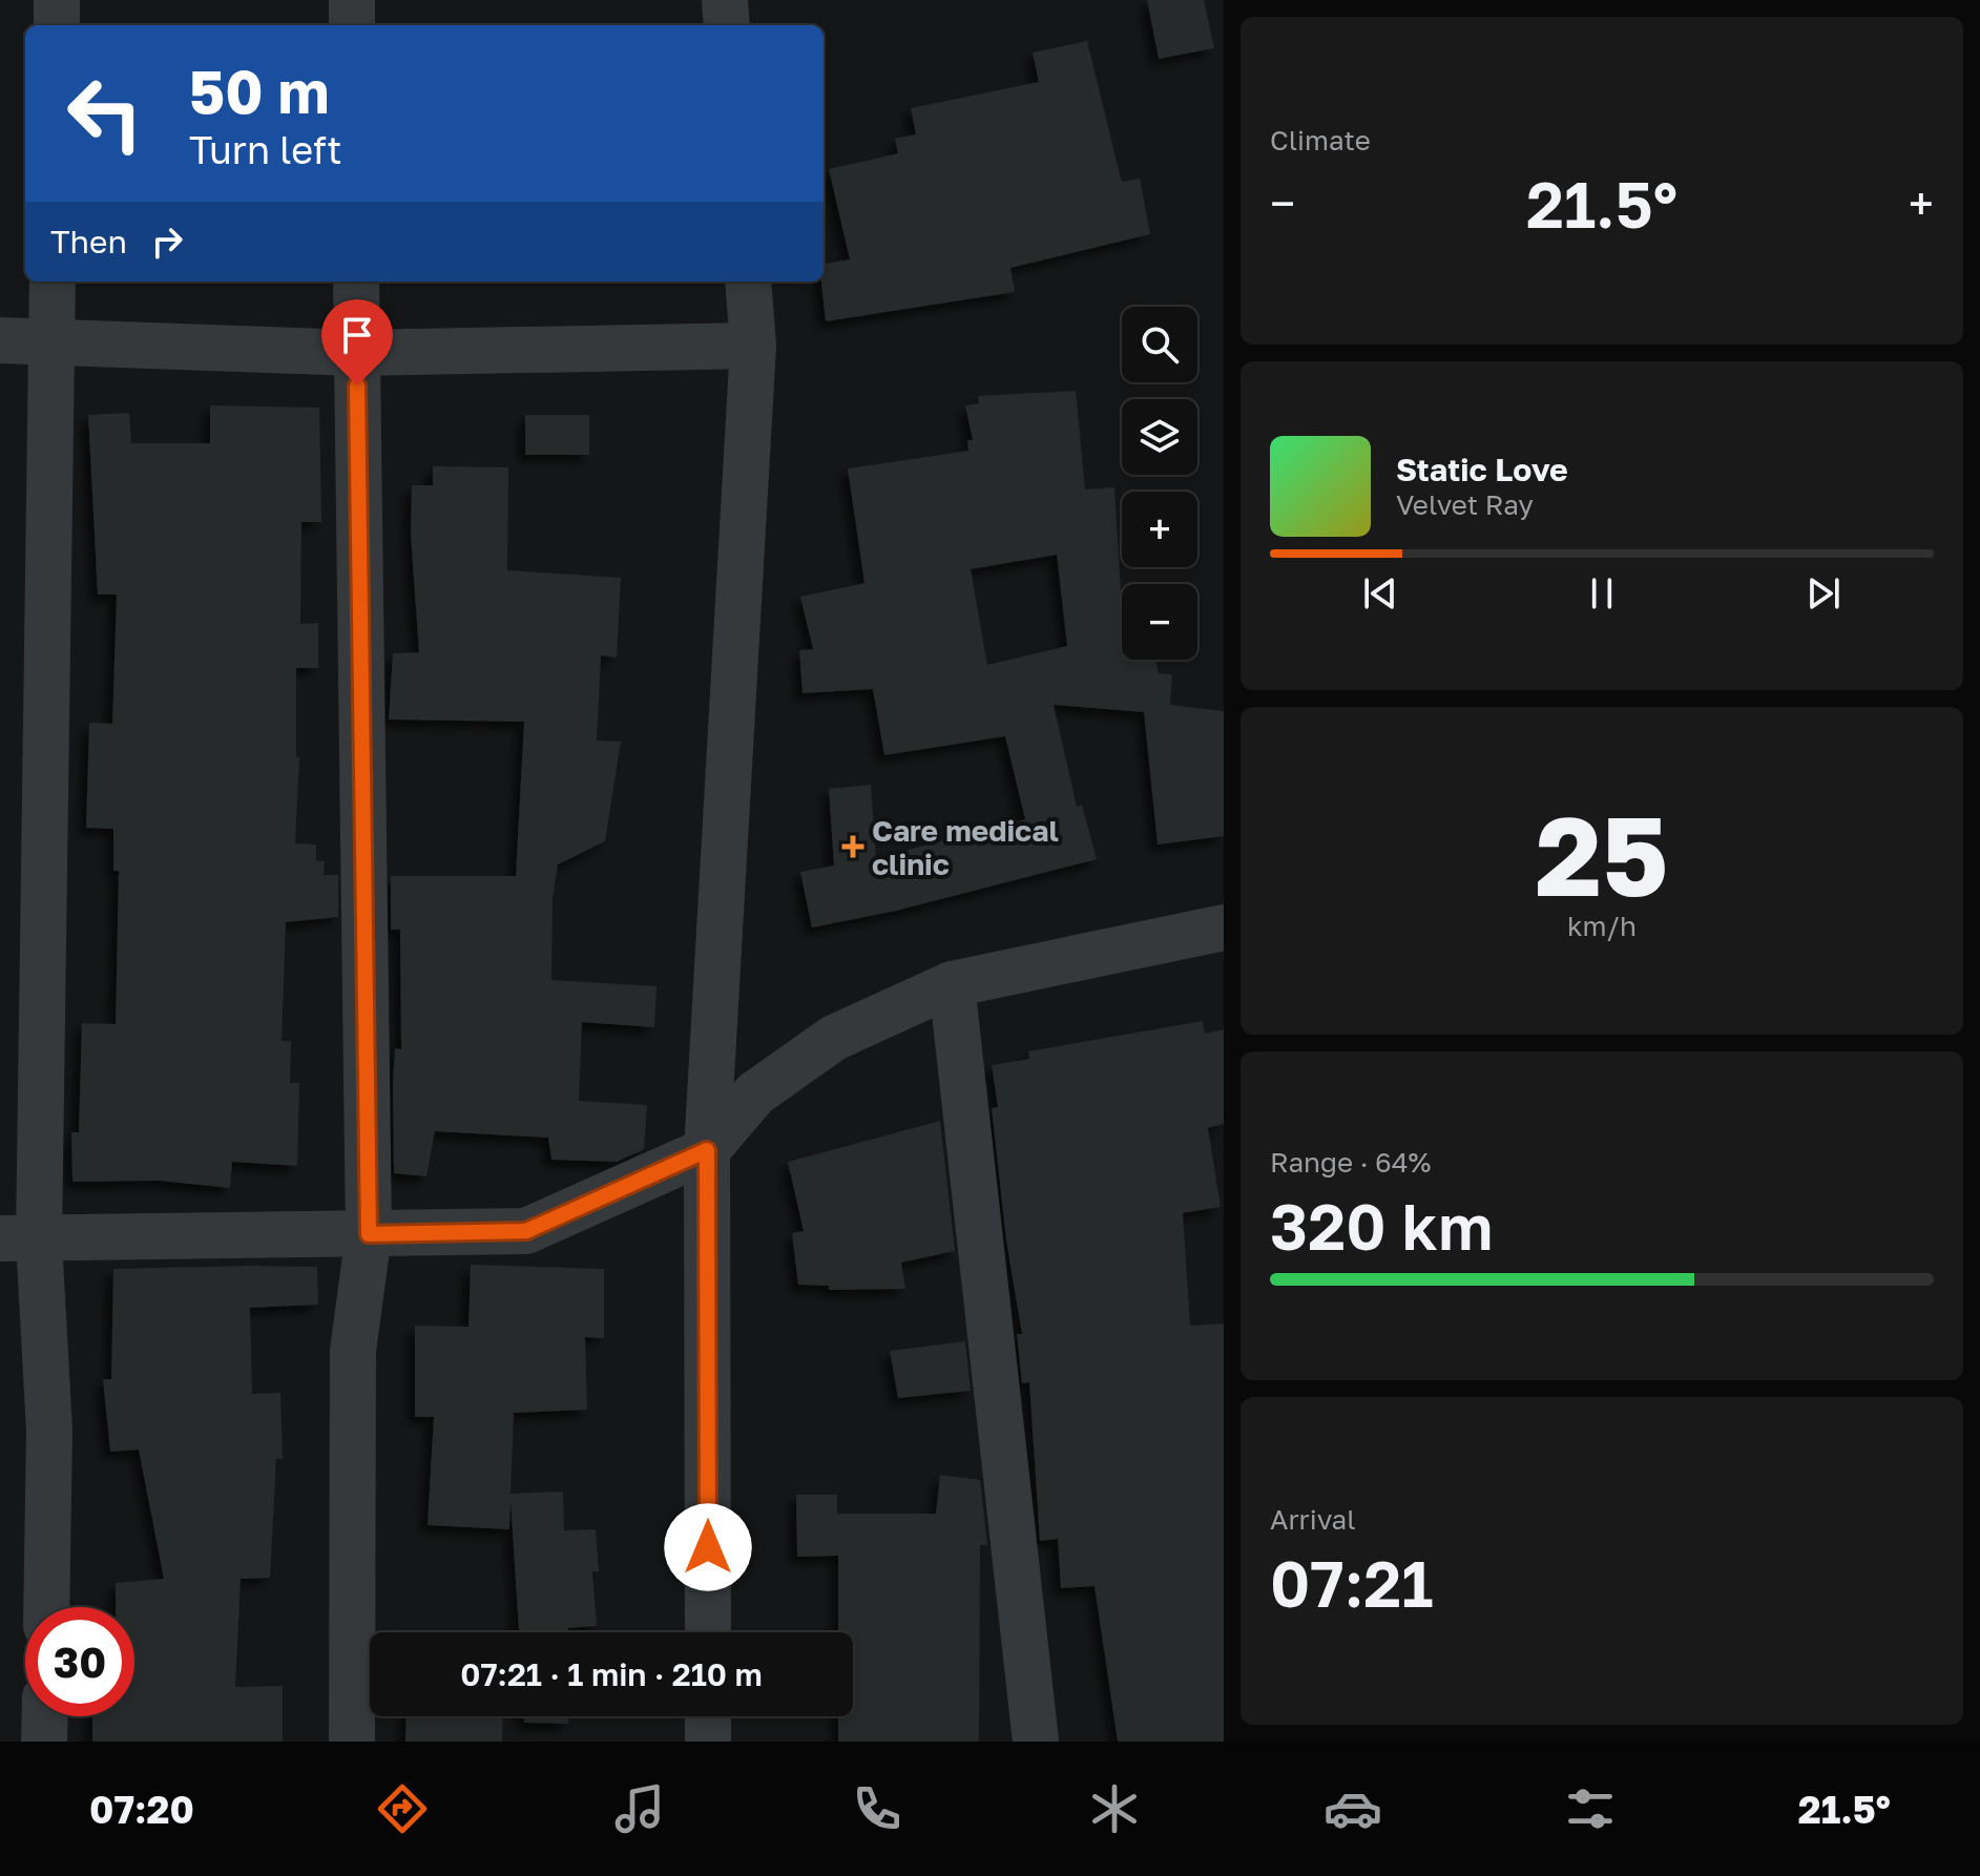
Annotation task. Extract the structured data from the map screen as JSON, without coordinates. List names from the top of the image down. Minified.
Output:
{"places":{"health":["Care medical clinic"]},"page":{"tile":["Climate",["25","km/h"],["Range · 64%","320 km"],["Arrival","07:21"]],"turn":["50 m","Turn left"],"heat":["−","21.5°","+"],"then":"Then","map_buttons":["+","−"],"song":["Static Love","Velvet Ray"],"limit":"30","trip":"07:21 · 1 min · 210 m","tabs":["07:20","21.5°"]}}
